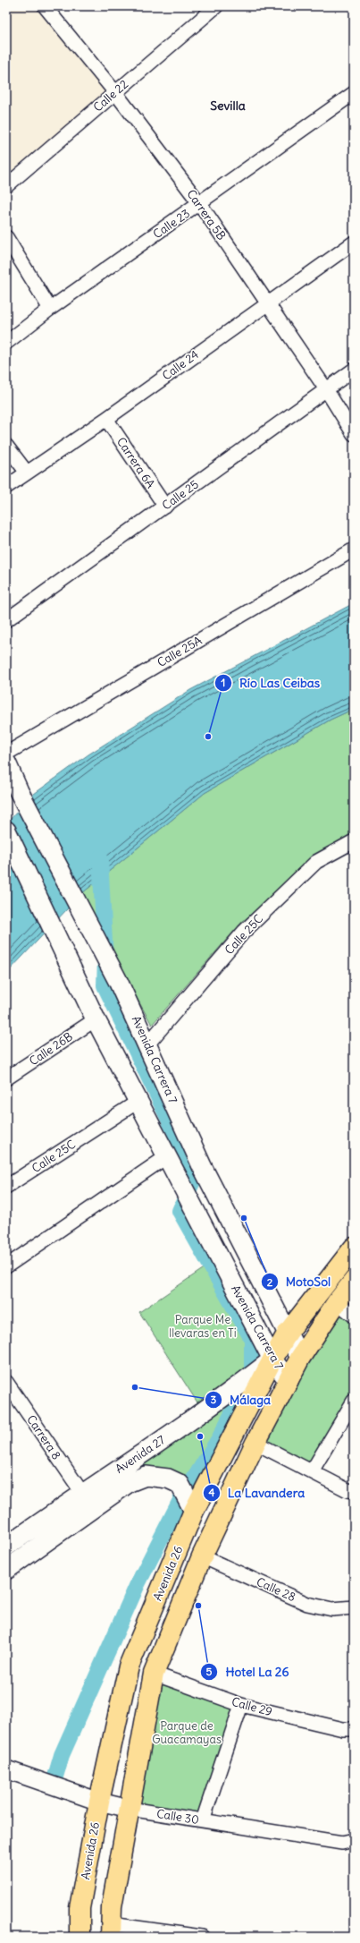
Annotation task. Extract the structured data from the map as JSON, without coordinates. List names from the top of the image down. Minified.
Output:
{"streets":{"main road":["Avenida Carrera 7","Avenida 27","Avenida 26"],"street":["Calle 22","Carrera 5B","Calle 23","Calle 24","Carrera 6A","Calle 25","Calle 25A","Calle 25C","Calle 26B","Carrera 8","Calle 28","Calle 29","Calle 30"]},"crossings":[["Calle 22","Carrera 5B"],["Carrera 5B","Calle 23"],["Carrera 5B","Calle 24"],["Carrera 5B","Calle 25"],["Calle 24","Carrera 6A"],["Carrera 6A","Calle 25"],["Calle 25C","Avenida Carrera 7"],["Calle 26B","Avenida Carrera 7"],["Avenida Carrera 7","Avenida 27"],["Avenida Carrera 7","Avenida 26"],["Carrera 8","Avenida 27"],["Avenida 27","Avenida 26"],["Avenida 26","Calle 30"]],"districts":["Sevilla"],"parks":["Parque Me llevaras en Ti","Parque de Guacamayas"],"places":["Río Las Ceibas","MotoSol","Málaga","La Lavandera","Hotel La 26"]}
